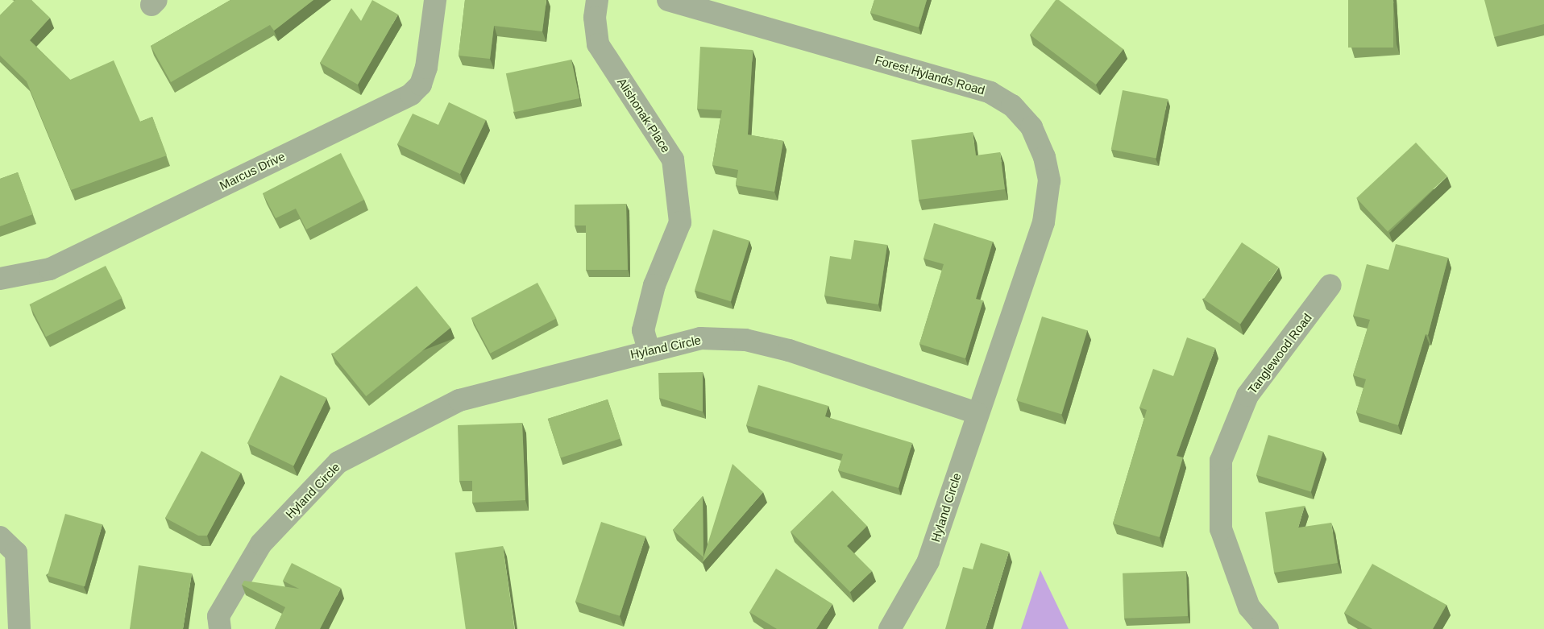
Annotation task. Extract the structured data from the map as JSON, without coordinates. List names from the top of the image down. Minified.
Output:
{"streets":{"street":["Forest Hylands Road","Alishonak Place","Marcus Drive","Hyland Circle","Tanglewood Road"]},"crossings":[["Forest Hylands Road","Hyland Circle"],["Alishonak Place","Hyland Circle"]]}
